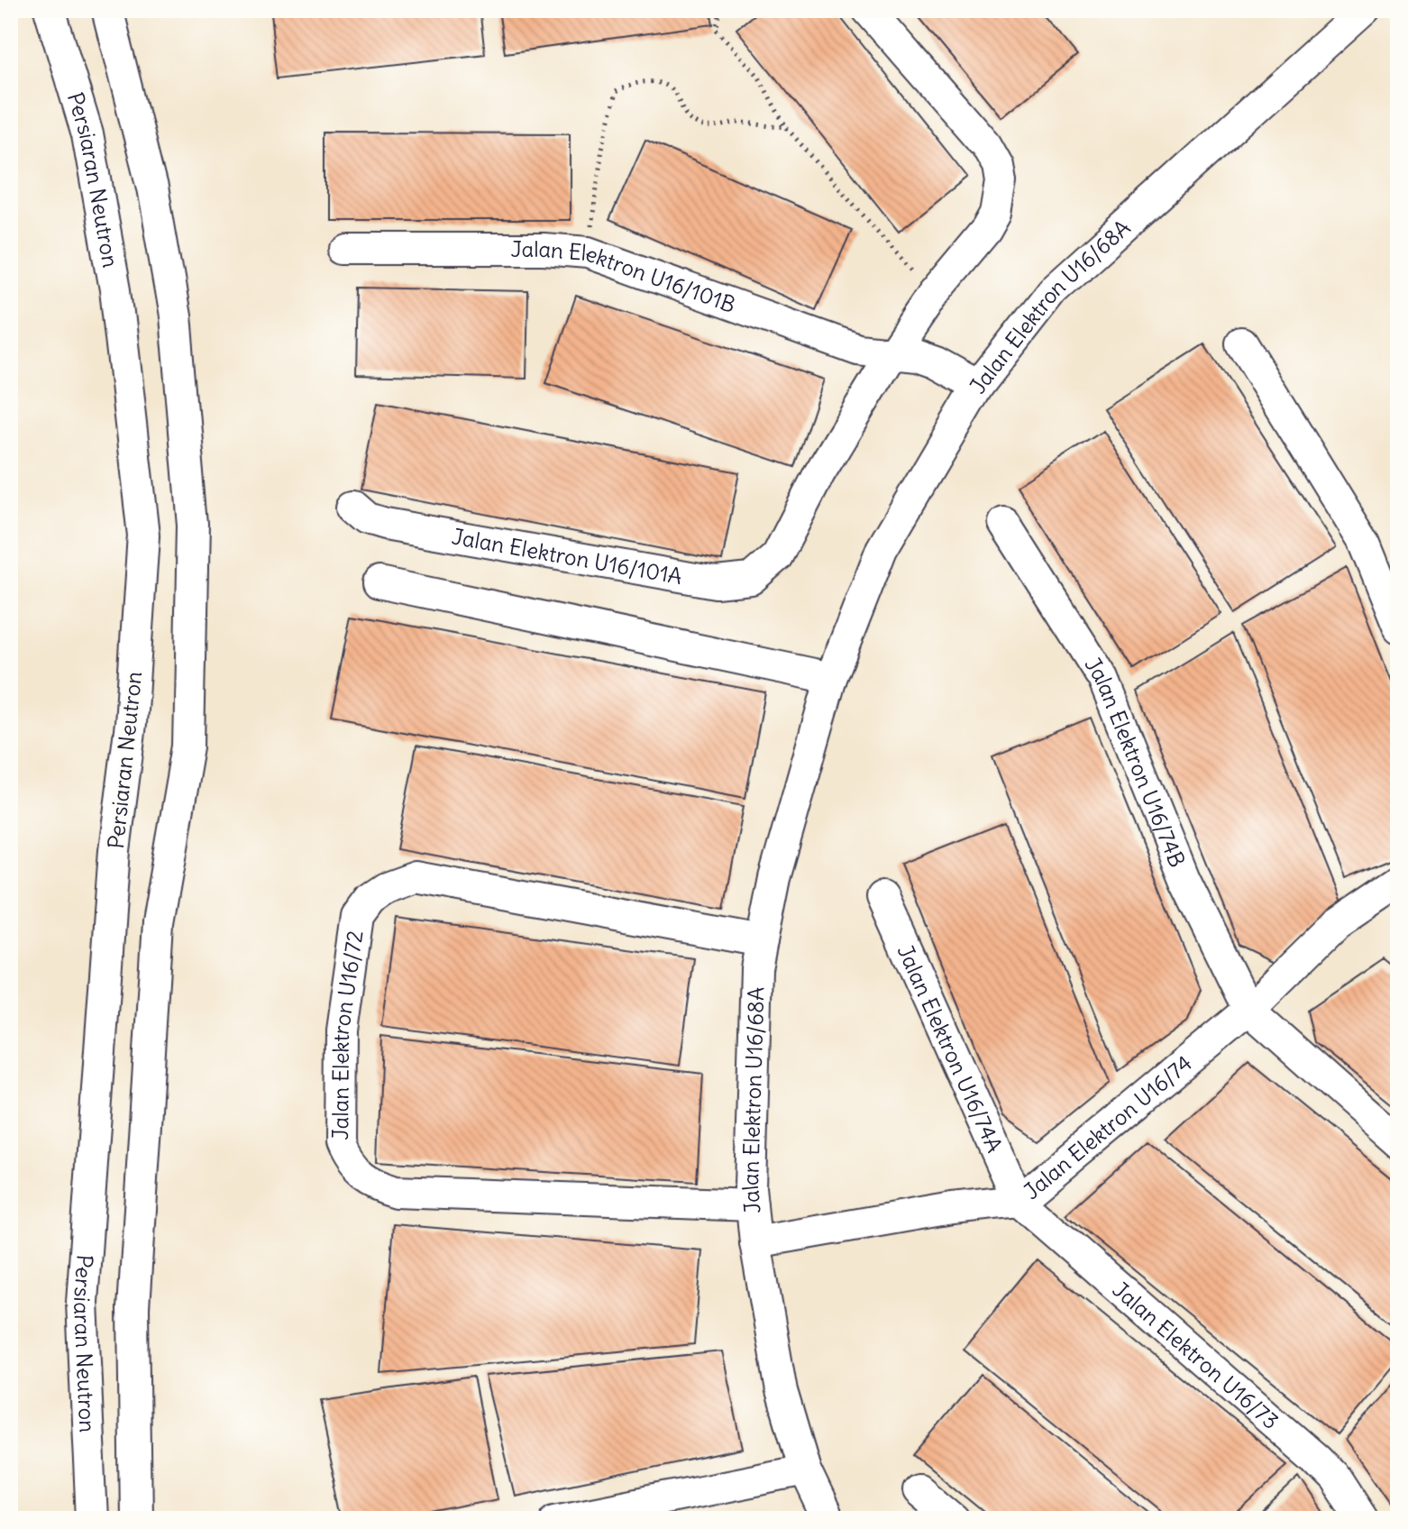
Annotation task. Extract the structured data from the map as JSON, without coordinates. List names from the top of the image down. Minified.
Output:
{"streets":{"street":["Persiaran Neutron","Jalan Elektron U16/101B","Jalan Elektron U16/68A","Jalan Elektron U16/101A","Jalan Elektron U16/74B","Jalan Elektron U16/72","Jalan Elektron U16/74A","Jalan Elektron U16/74","Jalan Elektron U16/73"]},"crossings":[["Jalan Elektron U16/101B","Jalan Elektron U16/68A"],["Jalan Elektron U16/101B","Jalan Elektron U16/101A"],["Jalan Elektron U16/68A","Jalan Elektron U16/72"],["Jalan Elektron U16/68A","Jalan Elektron U16/74"],["Jalan Elektron U16/74B","Jalan Elektron U16/74"],["Jalan Elektron U16/74A","Jalan Elektron U16/74"],["Jalan Elektron U16/74A","Jalan Elektron U16/73"],["Jalan Elektron U16/74","Jalan Elektron U16/73"]]}
